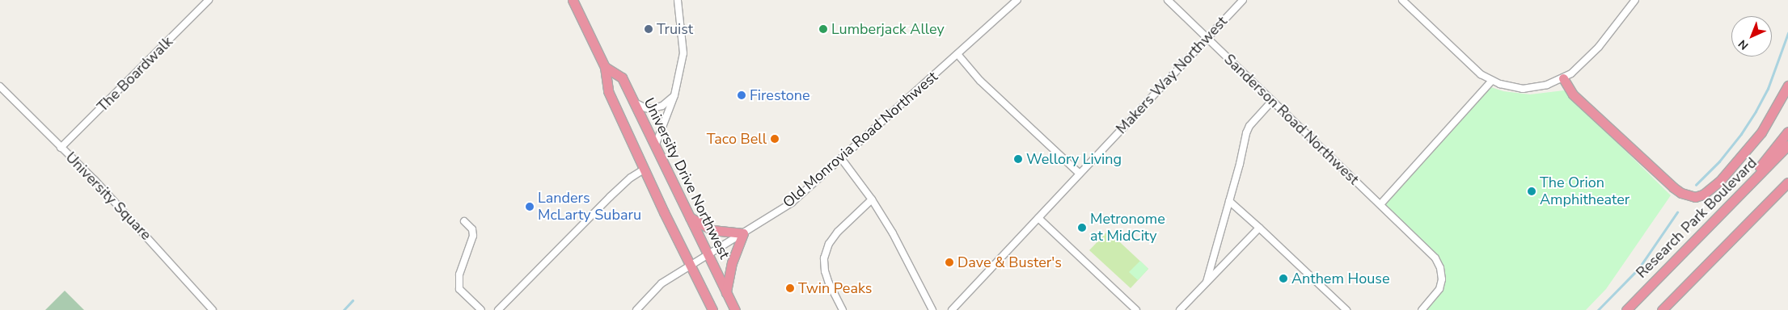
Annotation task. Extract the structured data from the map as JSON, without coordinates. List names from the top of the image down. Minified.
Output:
{"streets":{"highway":["University Drive Northwest","Research Park Boulevard"],"street":["The Boardwalk","Makers Way Northwest","Sanderson Road Northwest","Old Monrovia Road Northwest","University Square"]},"crossings":[["The Boardwalk","University Square"],["Makers Way Northwest","Sanderson Road Northwest"],["Old Monrovia Road Northwest","University Drive Northwest"]],"places":["Truist","Lumberjack Alley","Firestone","Taco Bell","Wellory Living","The Orion Amphitheater","Landers McLarty Subaru","Metronome at MidCity","Dave & Buster's","Anthem House","Twin Peaks"],"north":"bottom left"}
